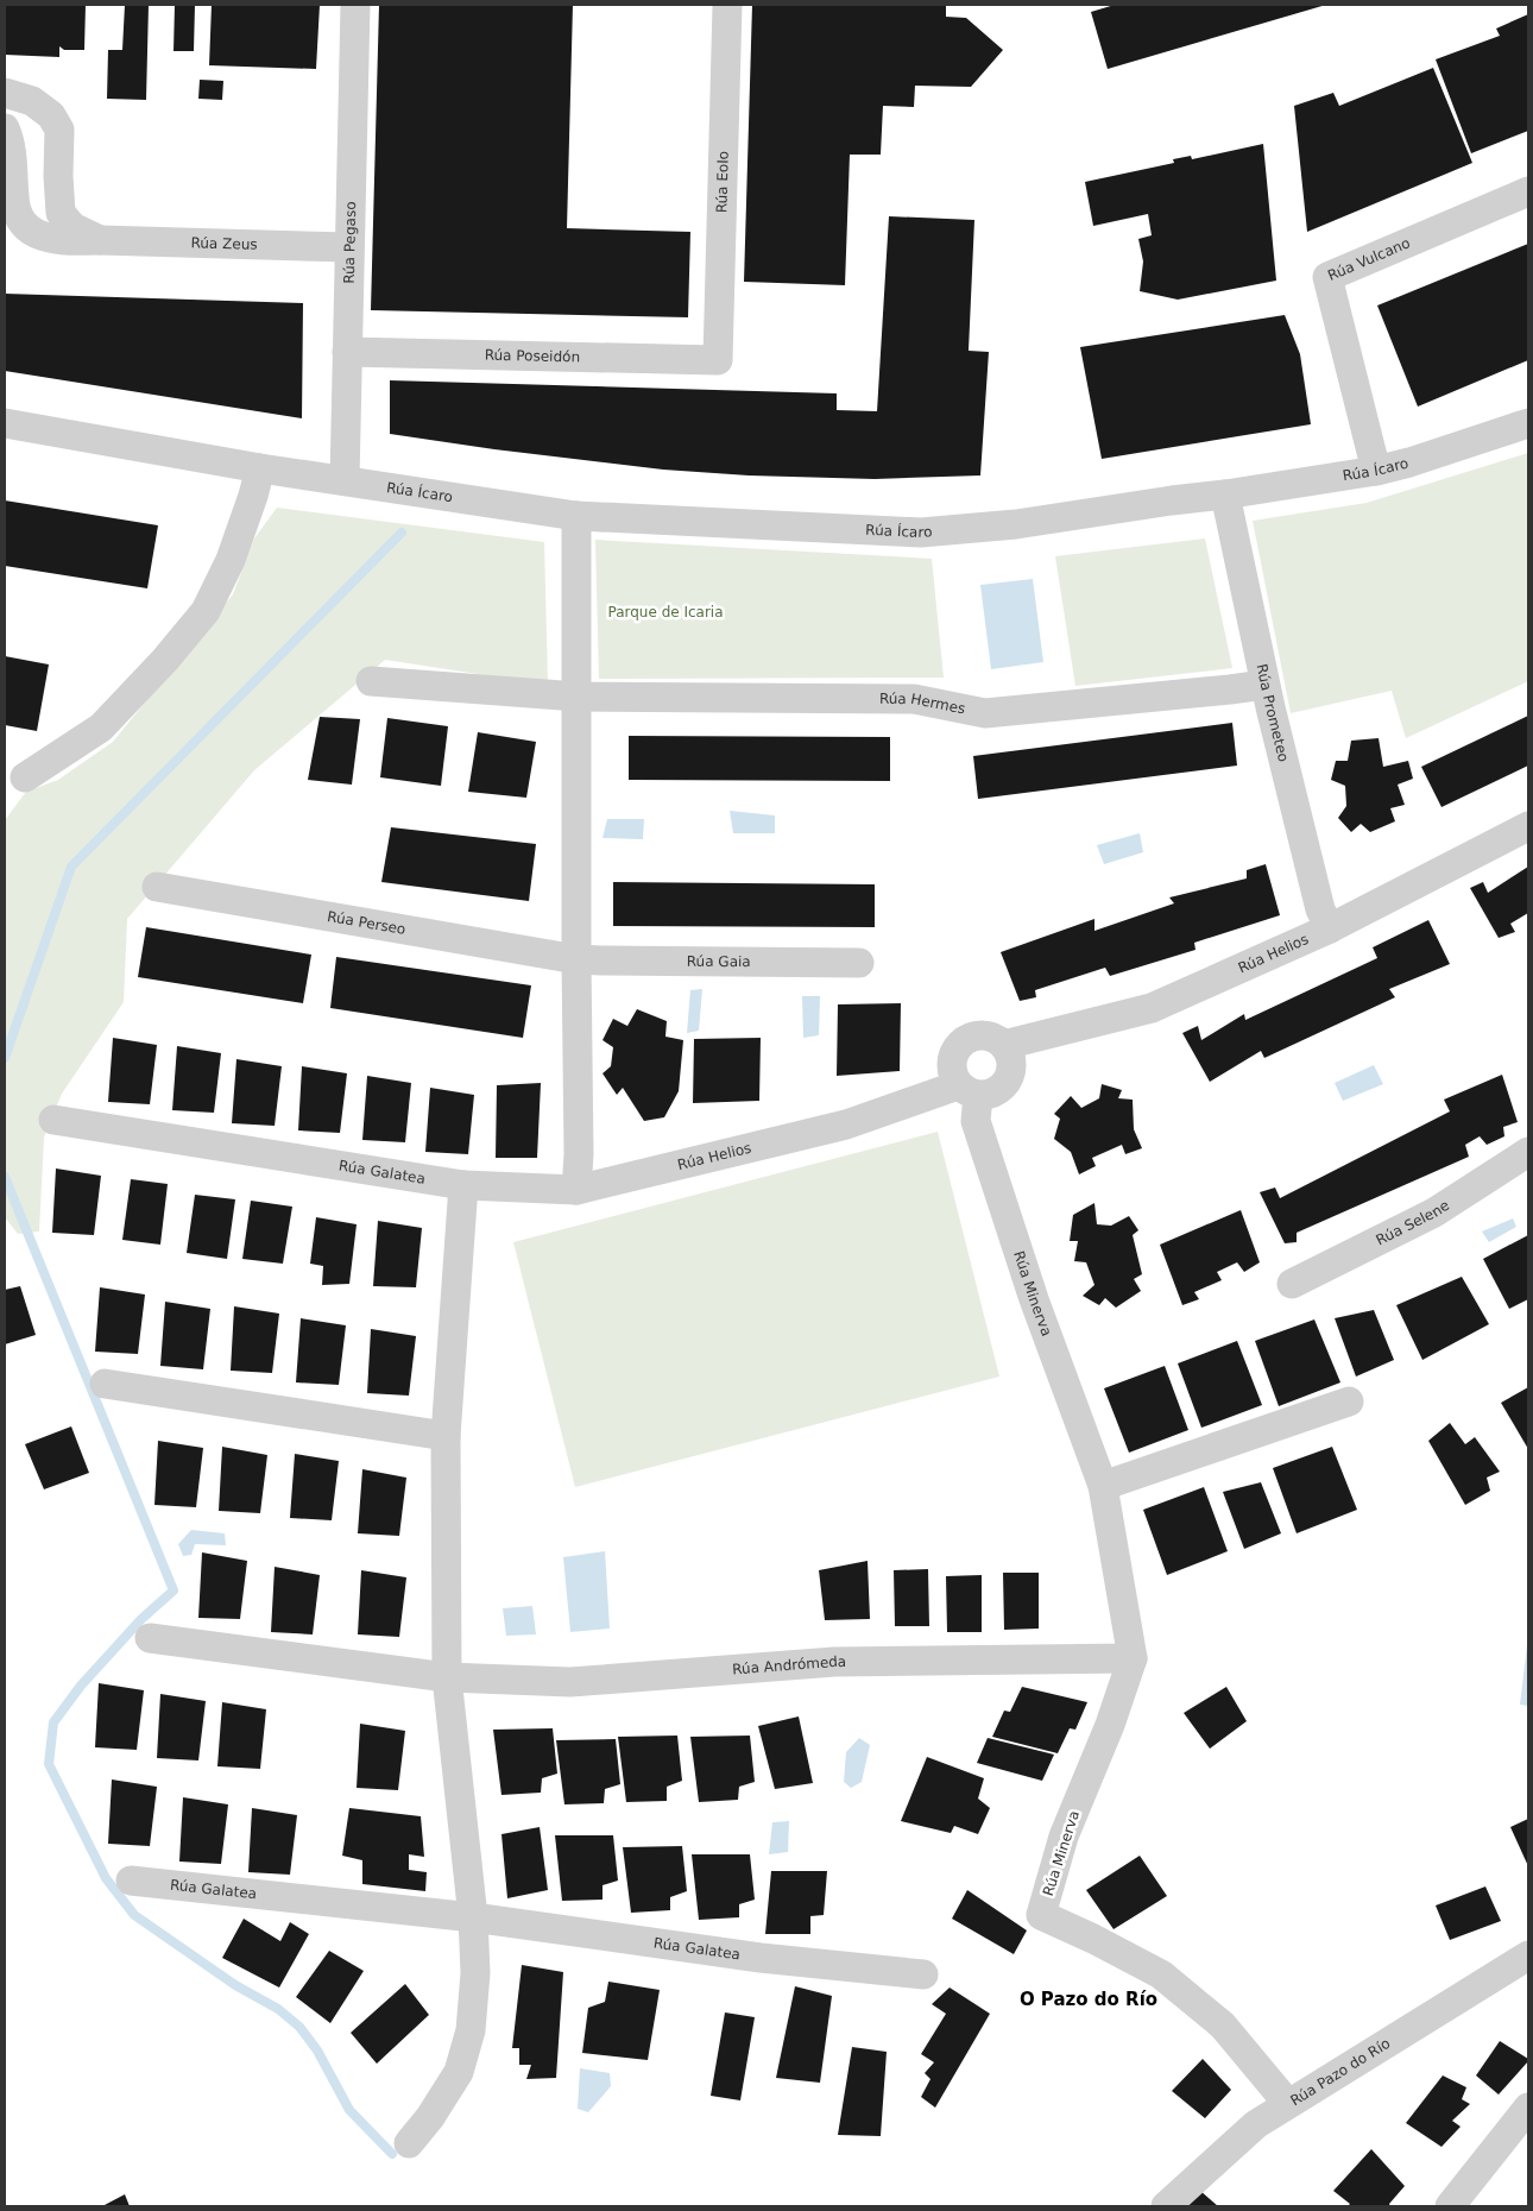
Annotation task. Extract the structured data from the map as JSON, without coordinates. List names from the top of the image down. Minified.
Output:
{"streets":{"street":["Rúa Eolo","Rúa Pegaso","Rúa Zeus","Rúa Vulcano","Rúa Poseidón","Rúa Ícaro","Rúa Hermes","Rúa Prometeo","Rúa Perseo","Rúa Helios","Rúa Gaia","Rúa Galatea","Rúa Selene","Rúa Minerva","Rúa Andrómeda","Rúa Pazo do Río"]},"crossings":[["Rúa Eolo","Rúa Poseidón"],["Rúa Pegaso","Rúa Zeus"],["Rúa Pegaso","Rúa Poseidón"],["Rúa Pegaso","Rúa Ícaro"],["Rúa Vulcano","Rúa Ícaro"],["Rúa Ícaro","Rúa Prometeo"],["Rúa Hermes","Rúa Prometeo"],["Rúa Prometeo","Rúa Helios"],["Rúa Perseo","Rúa Gaia"],["Rúa Helios","Rúa Galatea"],["Rúa Helios","Rúa Minerva"],["Rúa Minerva","Rúa Andrómeda"],["Rúa Minerva","Rúa Pazo do Río"]],"districts":["O Pazo do Río"],"parks":["Parque de Icaria"]}
